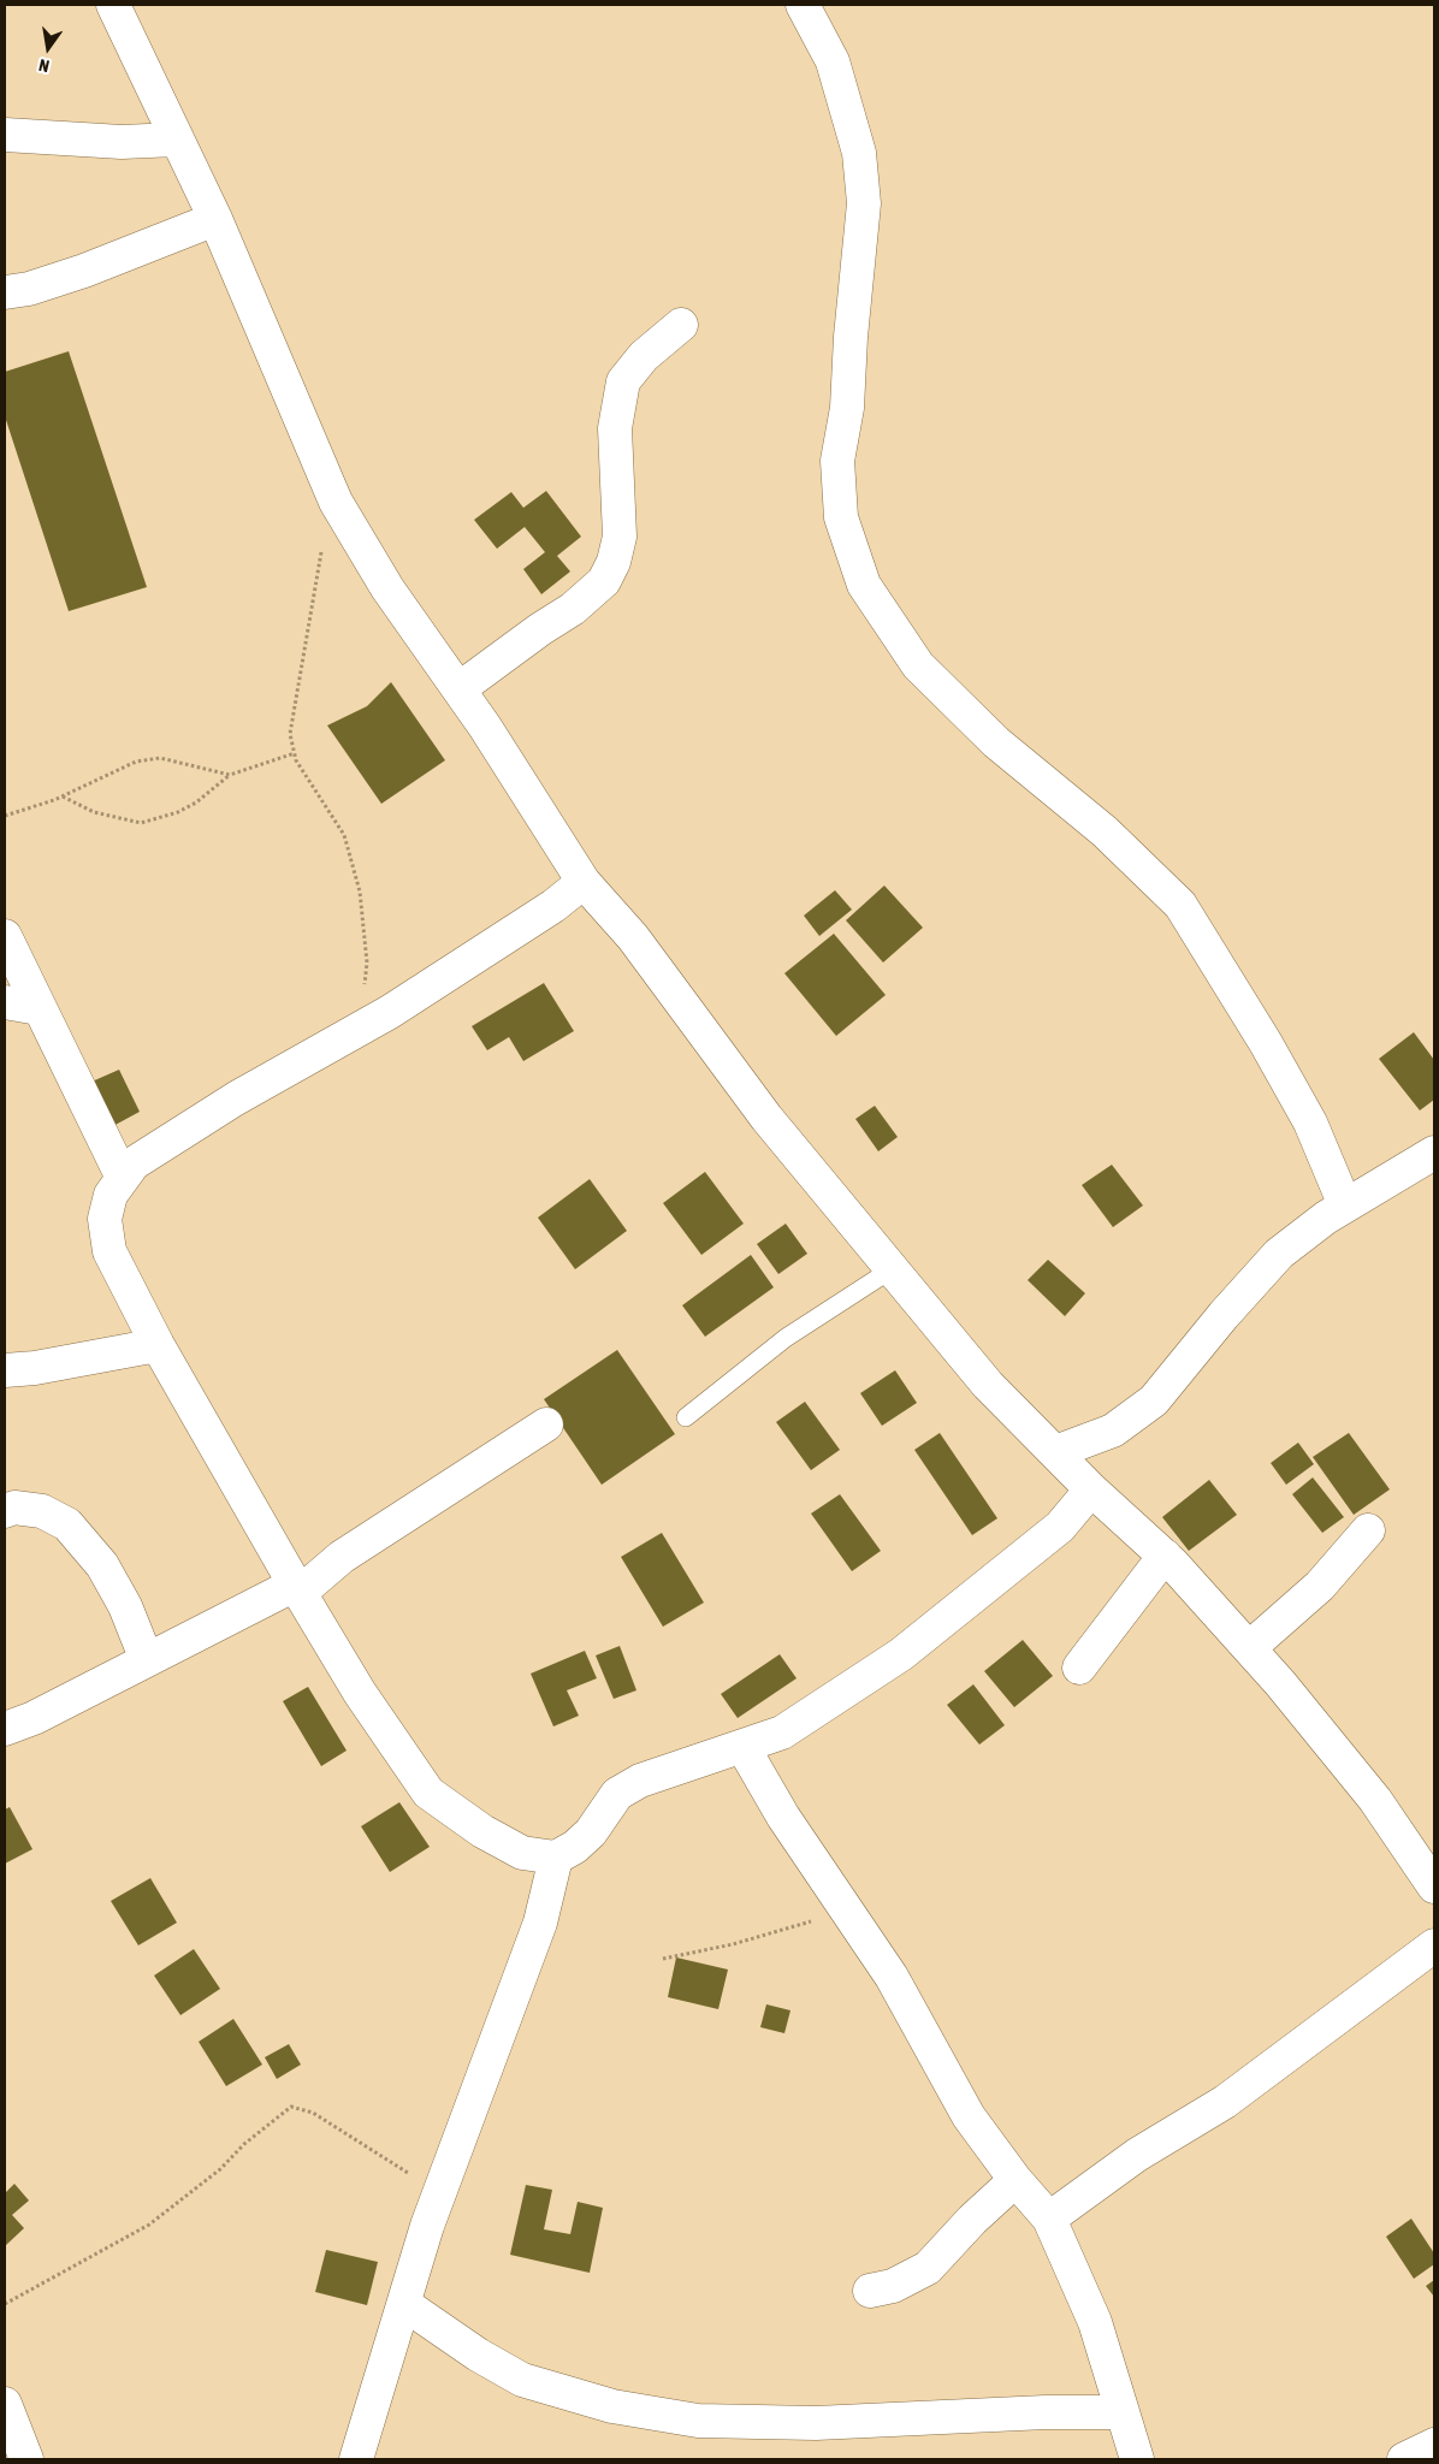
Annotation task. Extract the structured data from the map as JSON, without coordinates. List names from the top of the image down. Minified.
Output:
{"north":"bottom"}
